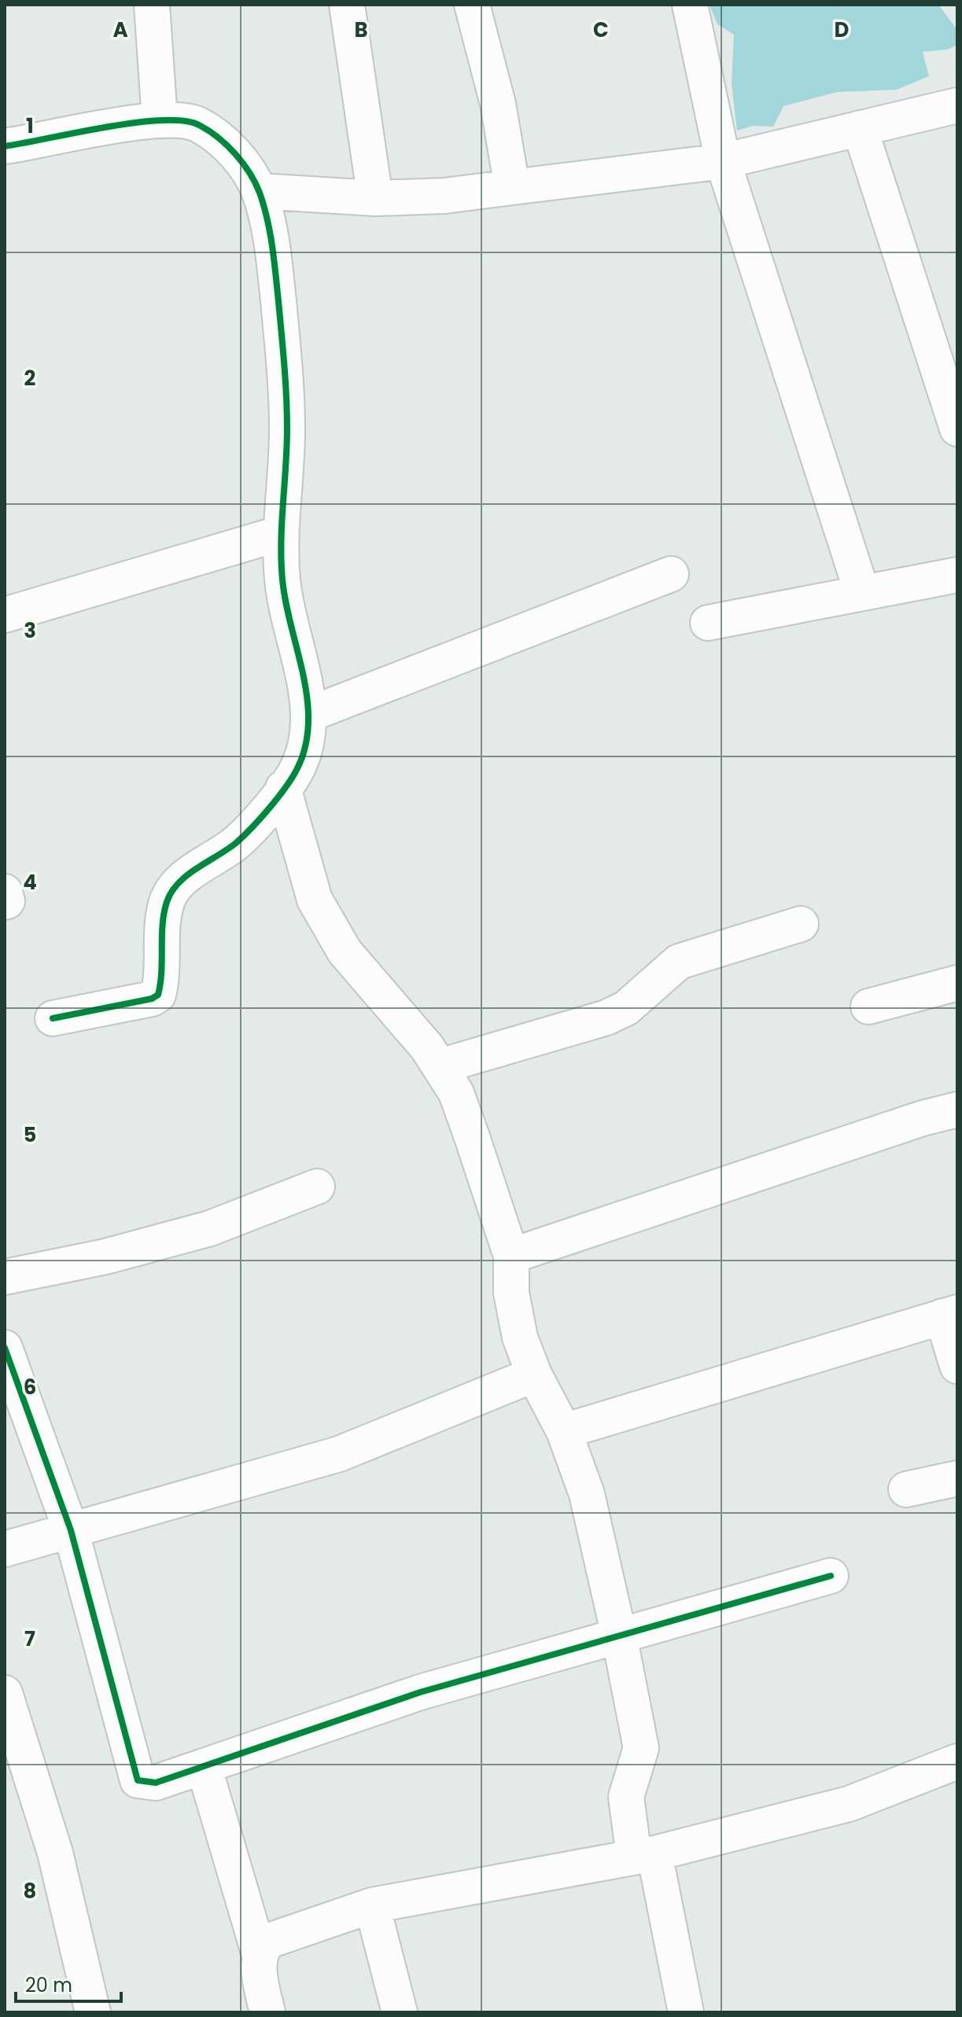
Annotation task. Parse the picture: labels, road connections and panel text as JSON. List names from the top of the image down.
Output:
{
  "scale_bar": "20 m",
  "grid": {
    "columns": [
      "A",
      "B",
      "C",
      "D"
    ],
    "rows": [
      "1",
      "2",
      "3",
      "4",
      "5",
      "6",
      "7",
      "8"
    ]
  }
}
